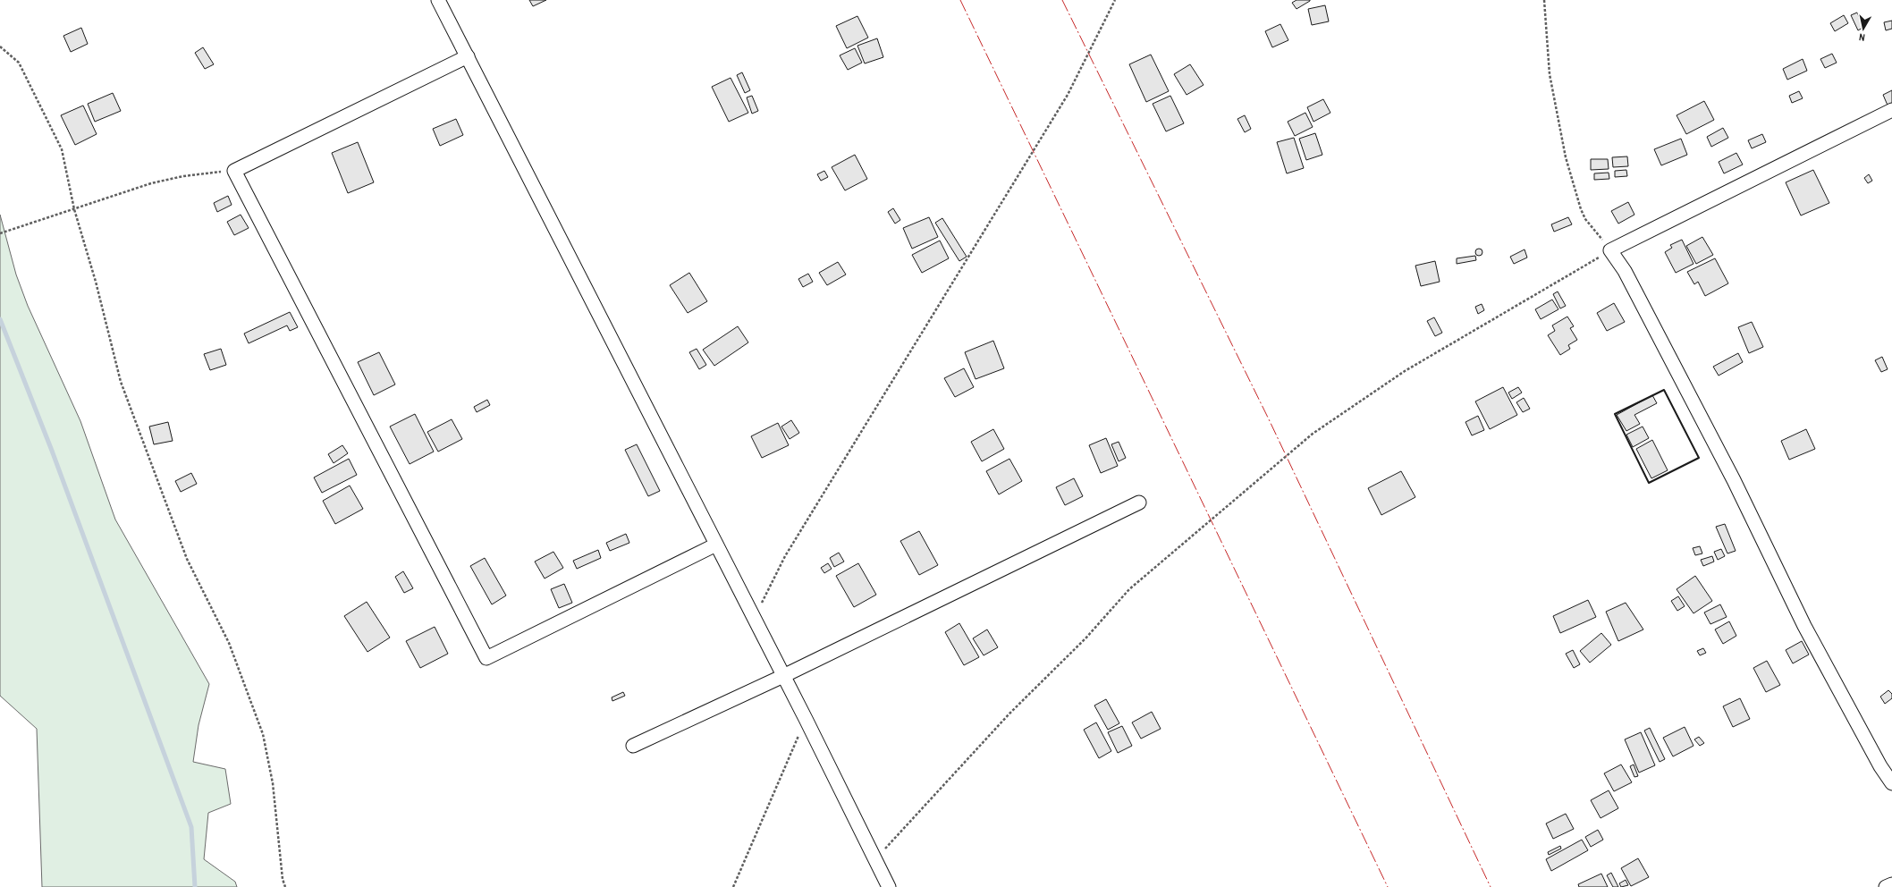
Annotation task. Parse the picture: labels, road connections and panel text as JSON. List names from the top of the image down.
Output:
{
  "north": "bottom"
}
